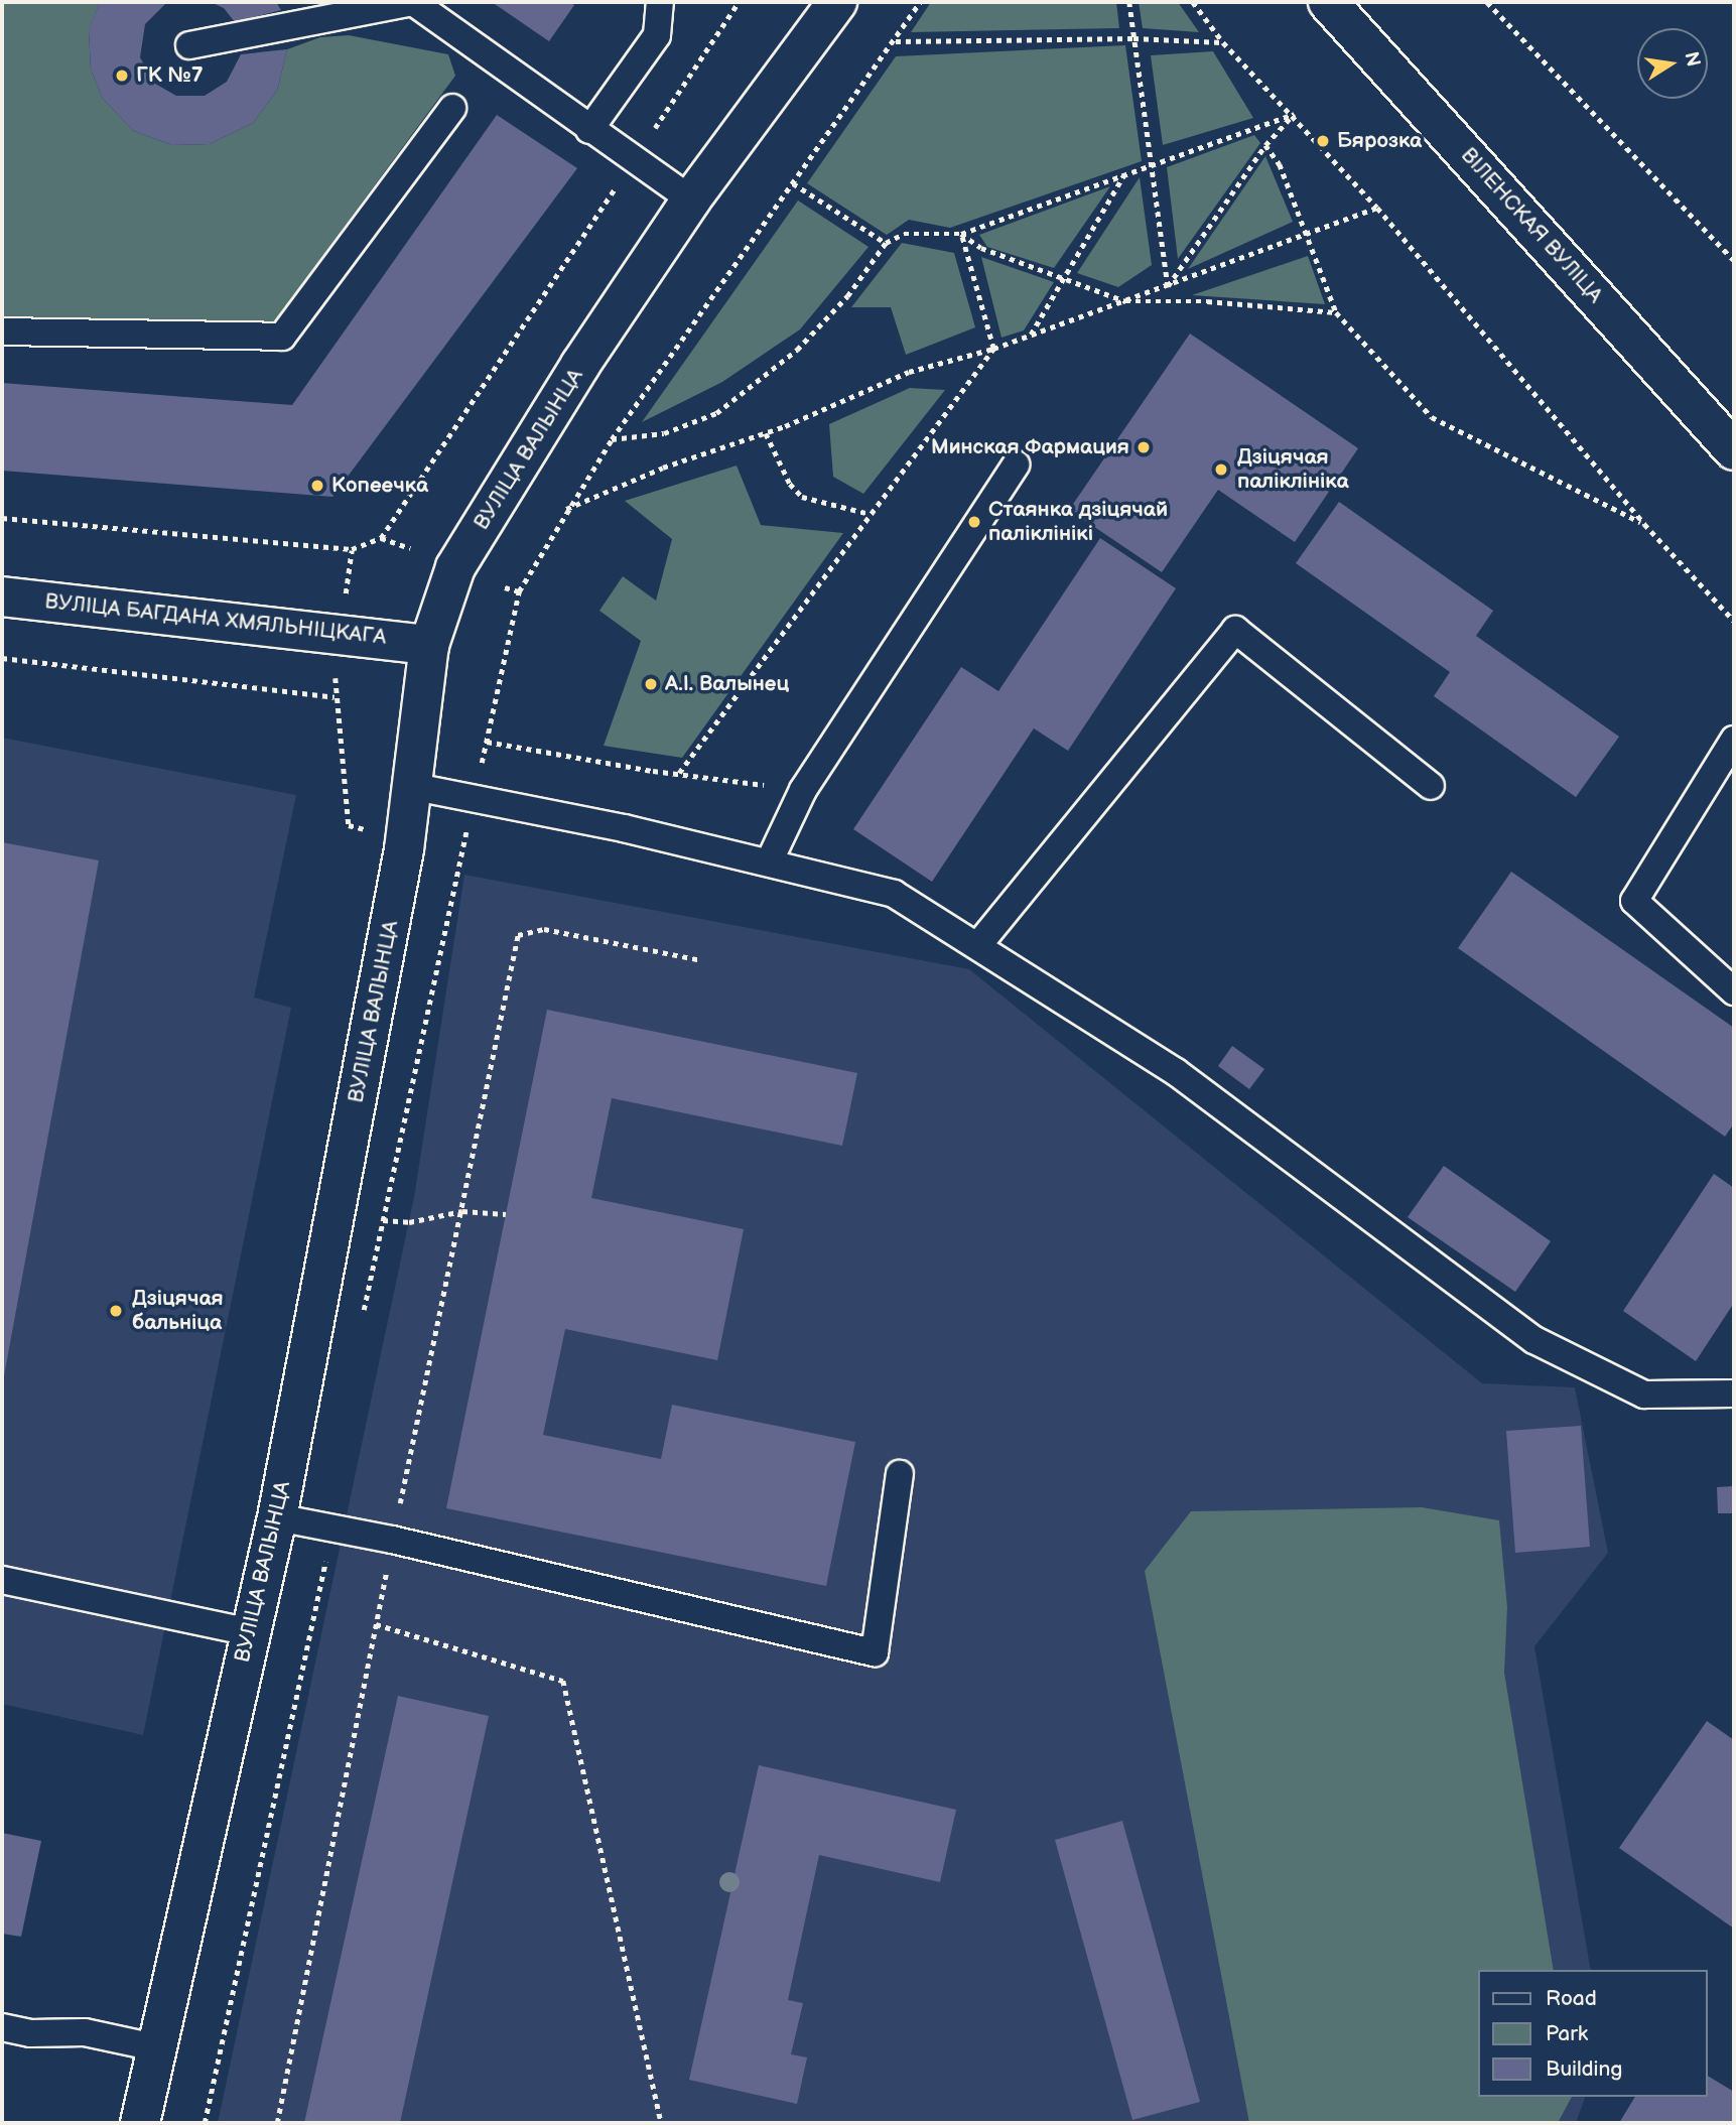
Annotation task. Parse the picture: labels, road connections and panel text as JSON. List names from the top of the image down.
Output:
{
  "streets": {
    "street": ["ВІЛЕНСКАЯ ВУЛІЦА", "ВУЛІЦА ВАЛЫНЦА", "ВУЛІЦА БАГДАНА ХМЯЛЬНІЦКАГА"]
  },
  "crossings": [
    ["ВУЛІЦА ВАЛЫНЦА", "ВУЛІЦА БАГДАНА ХМЯЛЬНІЦКАГА"]
  ],
  "places": [
    "ГК №7",
    "Бярозка",
    "Минская Фармация",
    "Дзіцячая паліклініка",
    "Копеечка",
    "Стаянка дзіцячай паліклінікі",
    "А.І. Валынец",
    "Дзіцячая бальніца"
  ],
  "legend": ["Road", "Park", "Building"],
  "north": "right"
}
